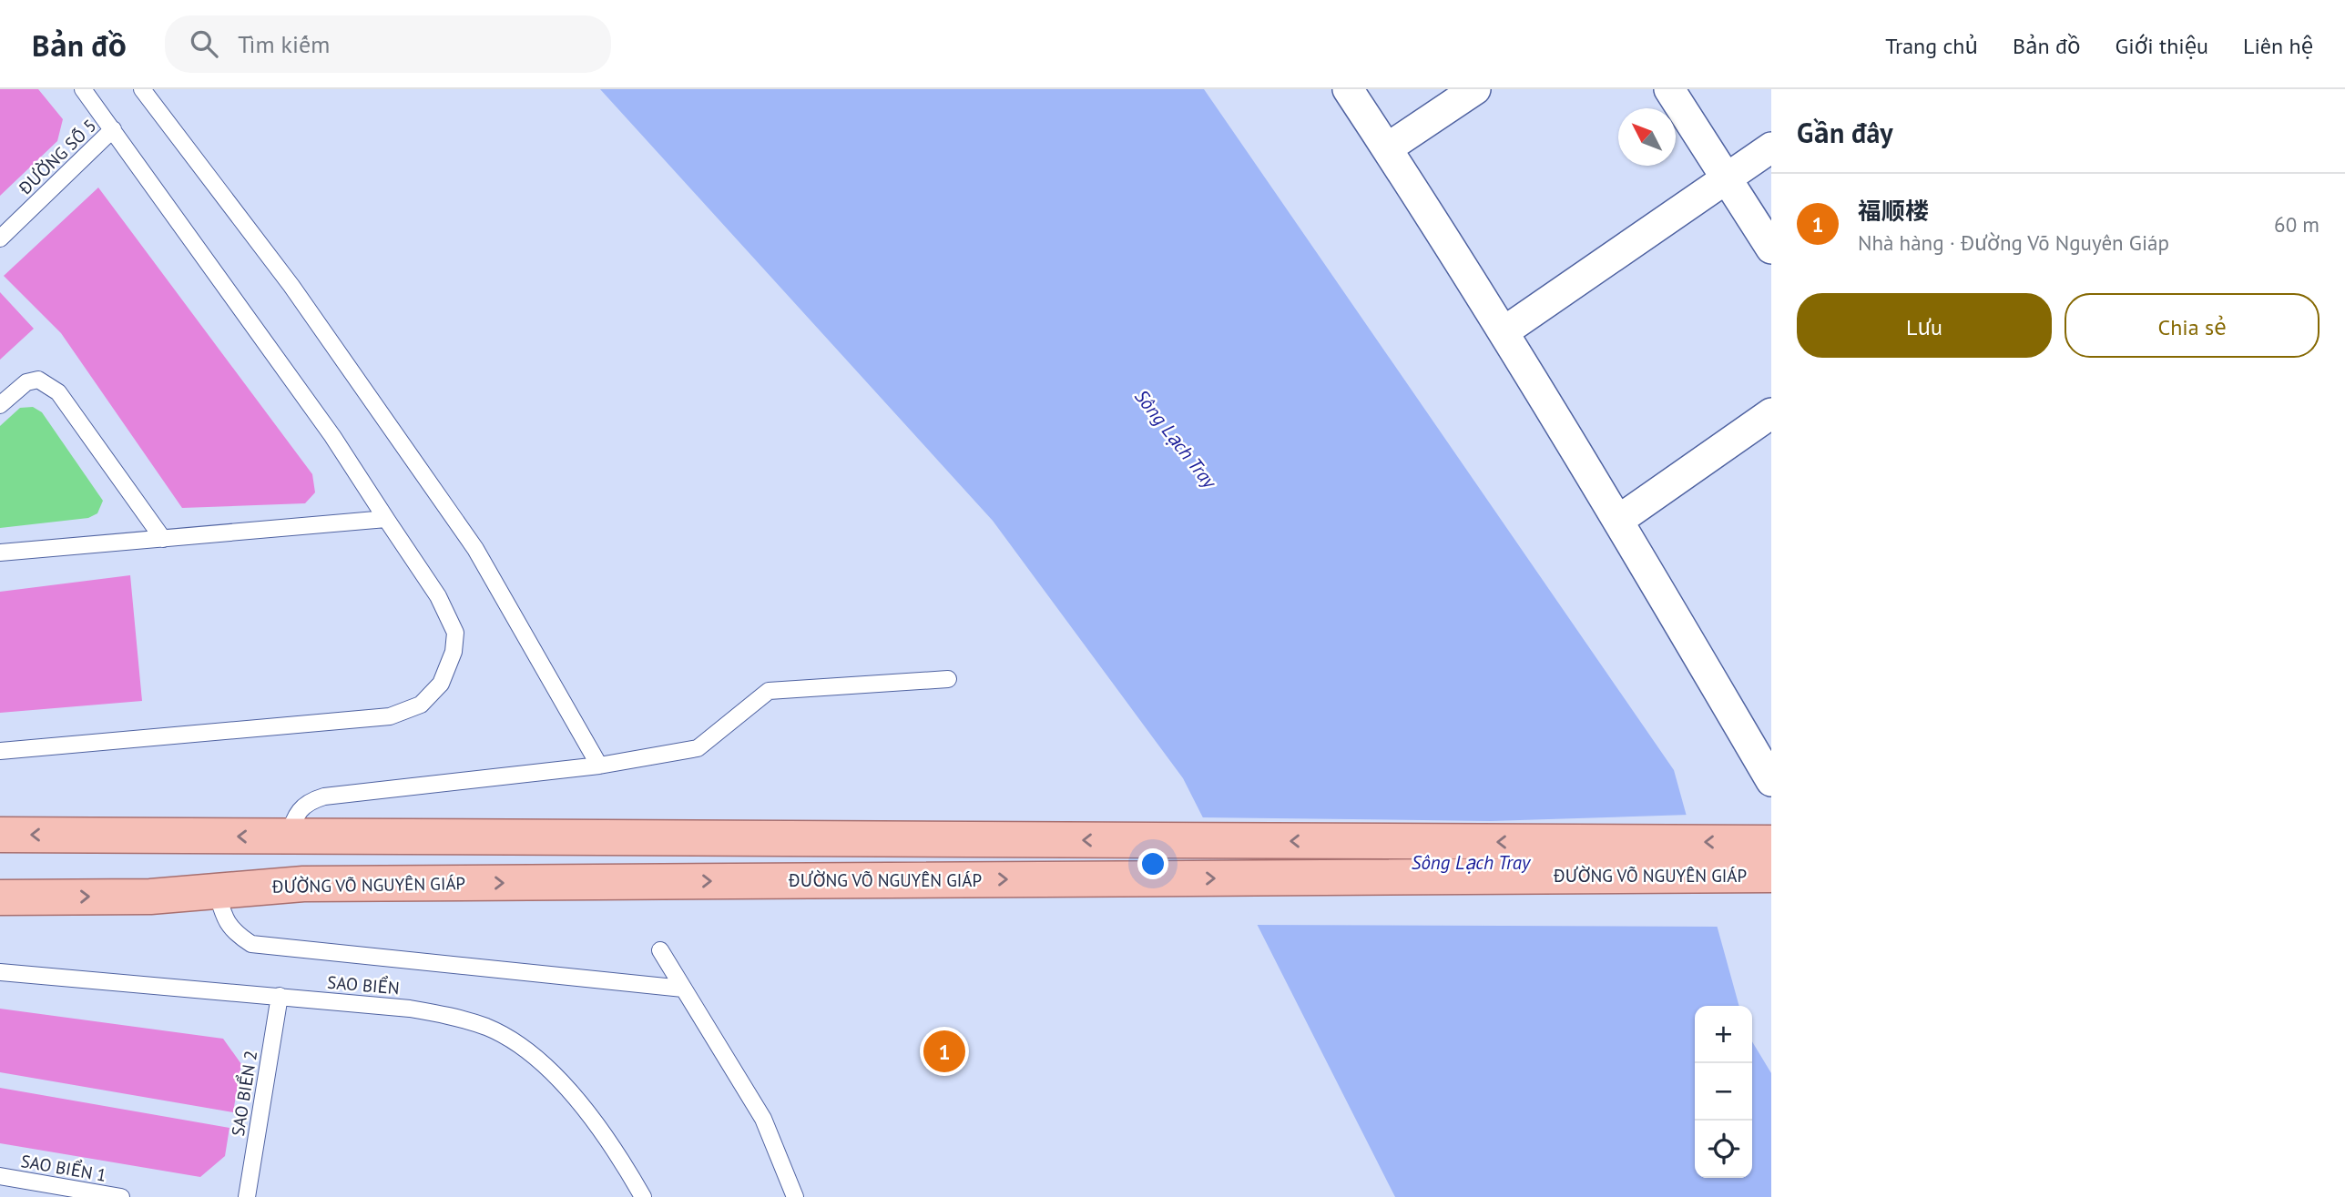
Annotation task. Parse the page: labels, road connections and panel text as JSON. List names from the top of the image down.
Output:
{
  "streets": {
    "main road": ["ĐƯỜNG VÕ NGUYÊN GIÁP"],
    "lane": [
      "ĐƯỜNG SỐ 5",
      "SAO BIỂN",
      "SAO BIỂN 2",
      "SAO BIỂN 1"
    ]
  },
  "crossings": [
    ["SAO BIỂN", "SAO BIỂN 2"]
  ],
  "water": ["Sông Lạch Tray"],
  "north": "top left",
  "page": {
    "header": "Bản đồ",
    "search": "Tìm kiếm",
    "nav": [
      "Trang chủ",
      "Bản đồ",
      "Giới thiệu",
      "Liên hệ"
    ],
    "heading": "Gần đây",
    "list": [
      {
        "mark": "1",
        "name": "福顺楼",
        "note": "Nhà hàng · Đường Võ Nguyên Giáp",
        "value": "60 m"
      }
    ],
    "buttons": ["Lưu", "Chia sẻ"],
    "map_buttons": ["+", "−"],
    "pins": "1"
  }
}
